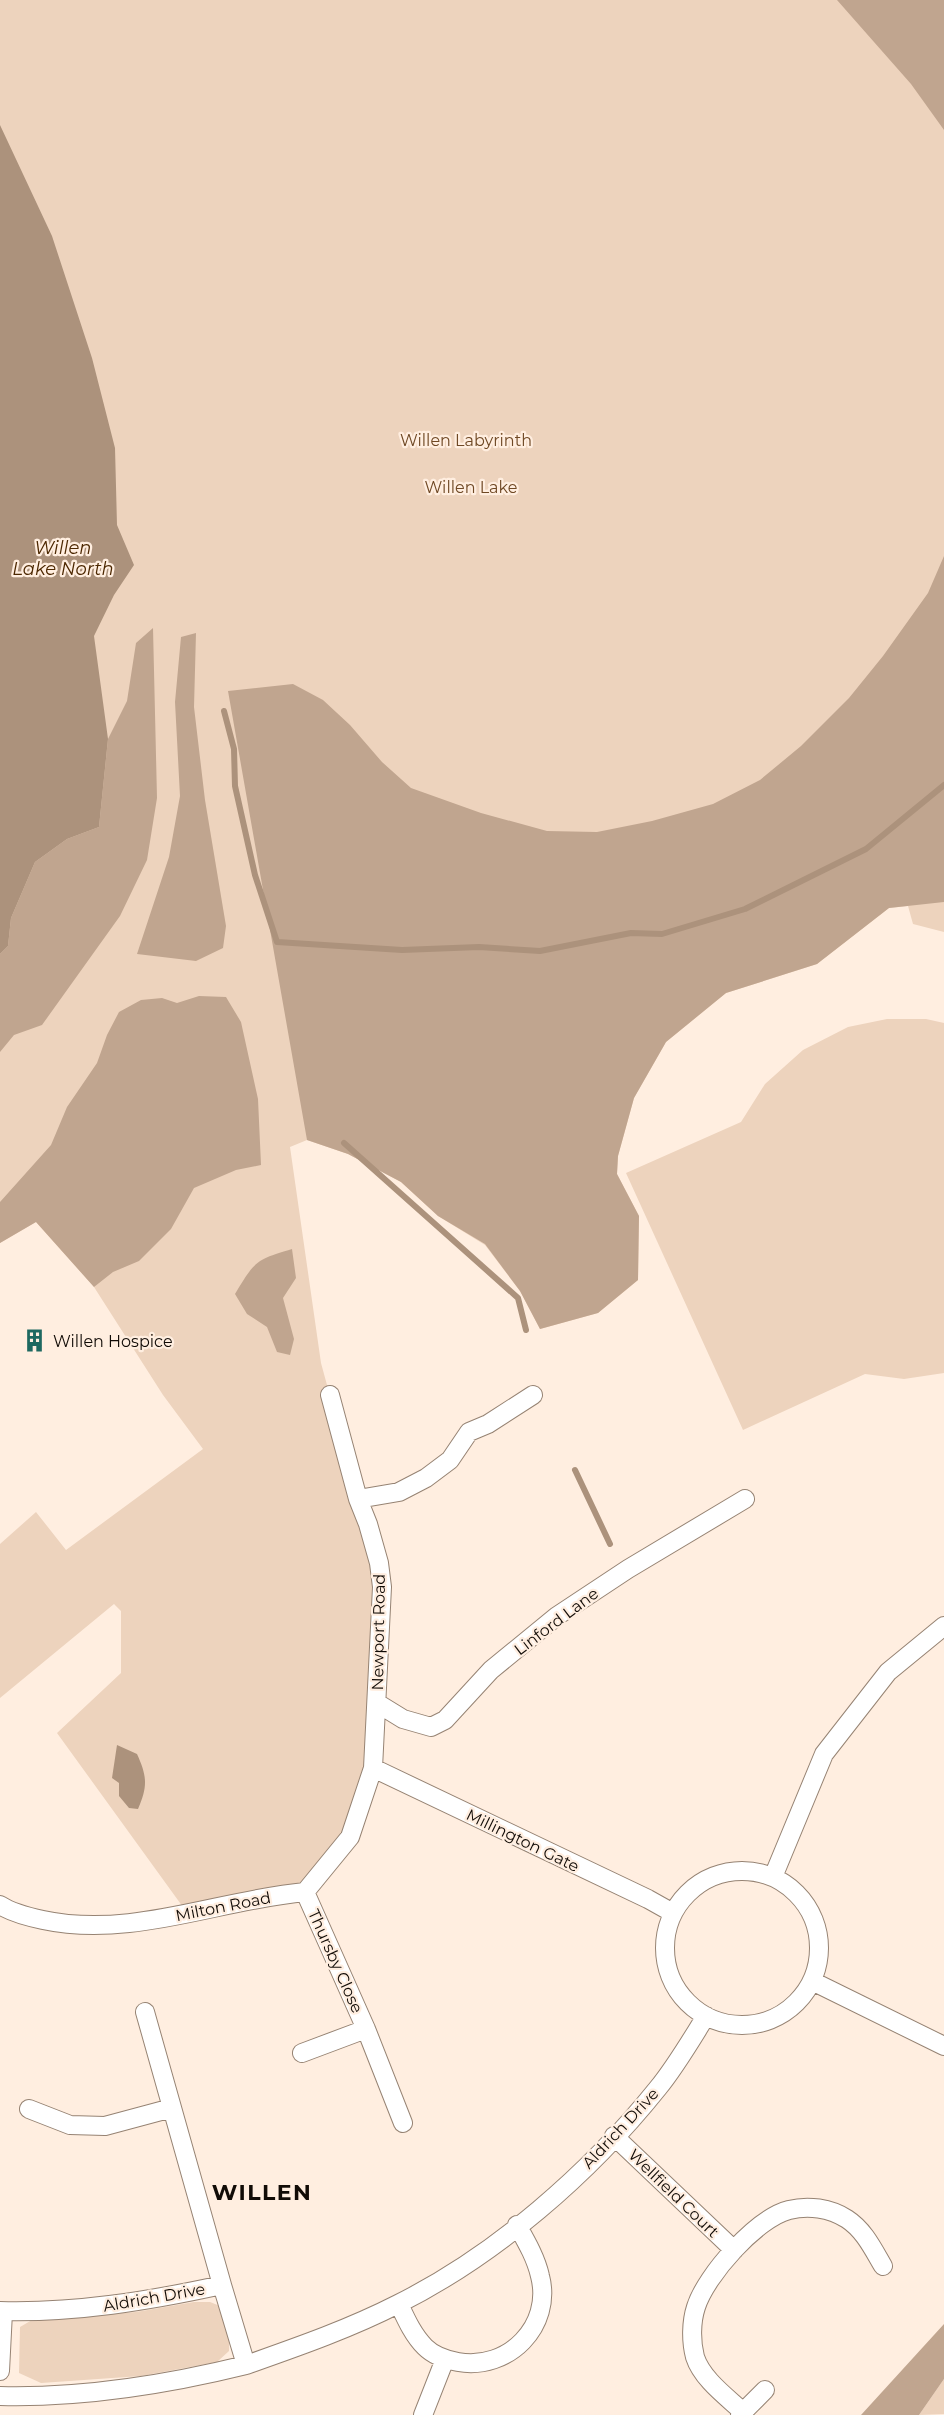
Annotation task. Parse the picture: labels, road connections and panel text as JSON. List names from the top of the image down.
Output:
{
  "streets": {
    "street": [
      "Linford Lane",
      "Newport Road",
      "Millington Gate",
      "Milton Road",
      "Thursby Close",
      "Aldrich Drive",
      "Wellfield Court"
    ]
  },
  "crossings": [
    ["Linford Lane", "Newport Road"],
    ["Newport Road", "Millington Gate"],
    ["Millington Gate", "Aldrich Drive"],
    ["Milton Road", "Thursby Close"],
    ["Aldrich Drive", "Wellfield Court"]
  ],
  "districts": ["WILLEN"],
  "water": ["Willen Lake North"],
  "parks": ["Willen Labyrinth", "Willen Lake"],
  "places": {
    "building": ["Willen Hospice"]
  }
}
